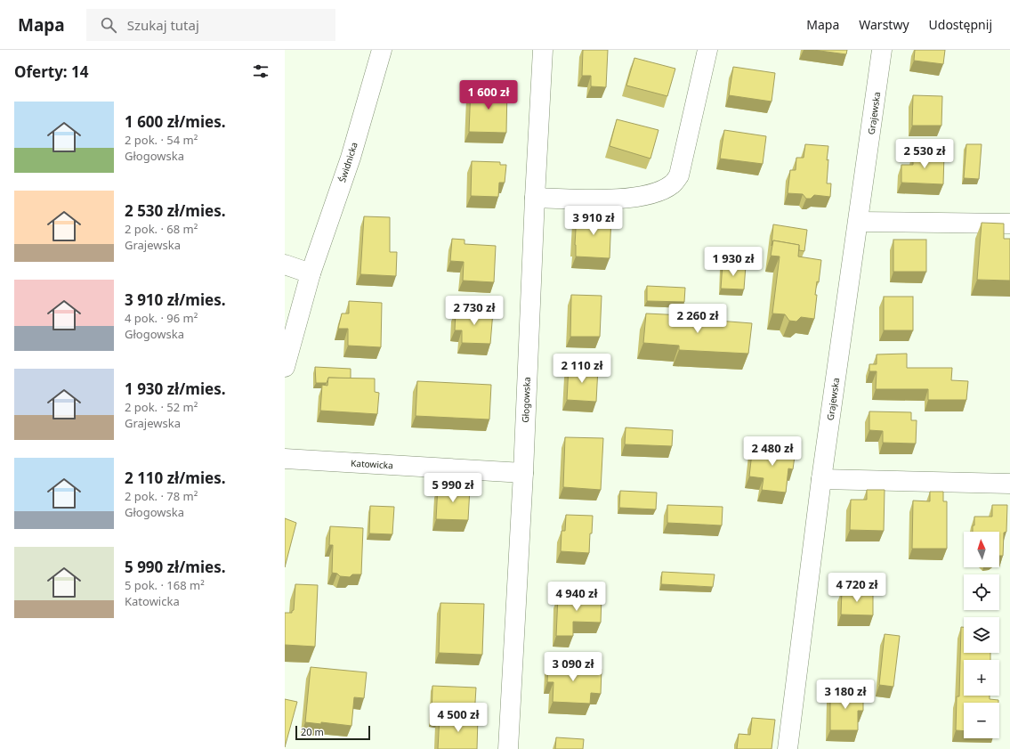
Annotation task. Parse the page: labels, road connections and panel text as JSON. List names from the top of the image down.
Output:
{
  "streets": {
    "street": [
      "Grajewska",
      "Świdnicka",
      "Głogowska",
      "Katowicka"
    ]
  },
  "crossings": [
    ["Głogowska", "Katowicka"]
  ],
  "scale_bar": "20 m",
  "north": "top",
  "page": {
    "header": "Mapa",
    "search": "Szukaj tutaj",
    "nav": ["Mapa", "Warstwy", "Udostępnij"],
    "heading": "Oferty: 14",
    "price": [
      "1 600 zł",
      "2 530 zł",
      "3 910 zł",
      "1 930 zł",
      "2 730 zł",
      "2 260 zł",
      "2 110 zł",
      "2 480 zł",
      "5 990 zł",
      "4 720 zł",
      "4 940 zł",
      "3 090 zł",
      "3 180 zł",
      "4 500 zł"
    ],
    "list": [
      {
        "name": "1 600 zł/mies.",
        "note": "2 pok. · 54 m² · Głogowska"
      },
      {
        "name": "2 530 zł/mies.",
        "note": "2 pok. · 68 m² · Grajewska"
      },
      {
        "name": "3 910 zł/mies.",
        "note": "4 pok. · 96 m² · Głogowska"
      },
      {
        "name": "1 930 zł/mies.",
        "note": "2 pok. · 52 m² · Grajewska"
      },
      {
        "name": "2 110 zł/mies.",
        "note": "2 pok. · 78 m² · Głogowska"
      },
      {
        "name": "5 990 zł/mies.",
        "note": "5 pok. · 168 m² · Katowicka"
      }
    ],
    "map_buttons": ["+", "−"],
    "scale": "20 m"
  }
}
